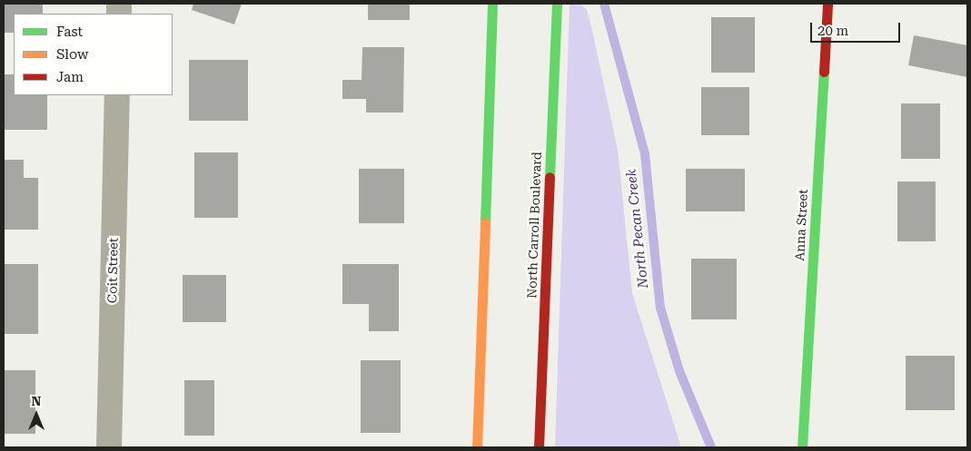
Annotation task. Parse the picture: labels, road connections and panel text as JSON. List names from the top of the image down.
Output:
{
  "streets": {
    "main road": ["North Carroll Boulevard", "Anna Street"],
    "street": ["Coit Street"]
  },
  "water": ["North Pecan Creek"],
  "legend": ["Fast", "Slow", "Jam"],
  "scale_bar": "20 m",
  "north": "top"
}
